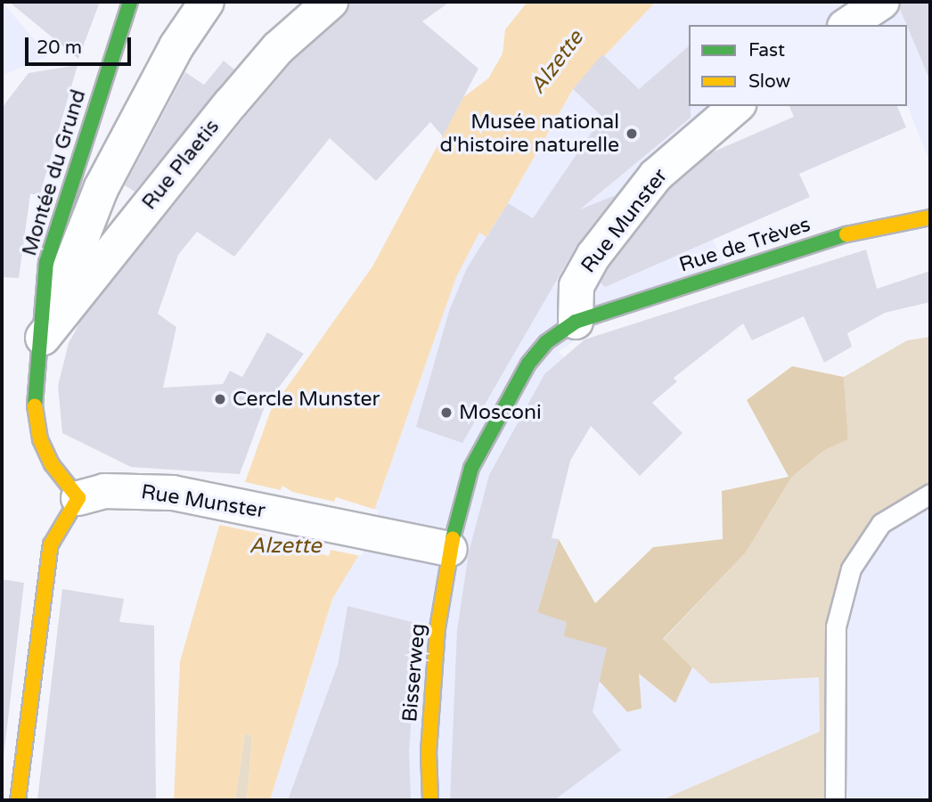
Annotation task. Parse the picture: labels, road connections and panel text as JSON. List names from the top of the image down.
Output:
{
  "streets": {
    "street": [
      "Rue Plaetis",
      "Montée du Grund",
      "Rue Munster",
      "Rue de Trèves",
      "Bisserweg"
    ]
  },
  "crossings": [
    ["Rue Plaetis", "Montée du Grund"],
    ["Montée du Grund", "Rue Munster"],
    ["Rue Munster", "Rue de Trèves"],
    ["Rue Munster", "Bisserweg"]
  ],
  "water": ["Alzette"],
  "places": ["Musée national d'histoire naturelle", "Cercle Munster", "Mosconi"],
  "legend": ["Fast", "Slow"],
  "scale_bar": "20 m"
}
